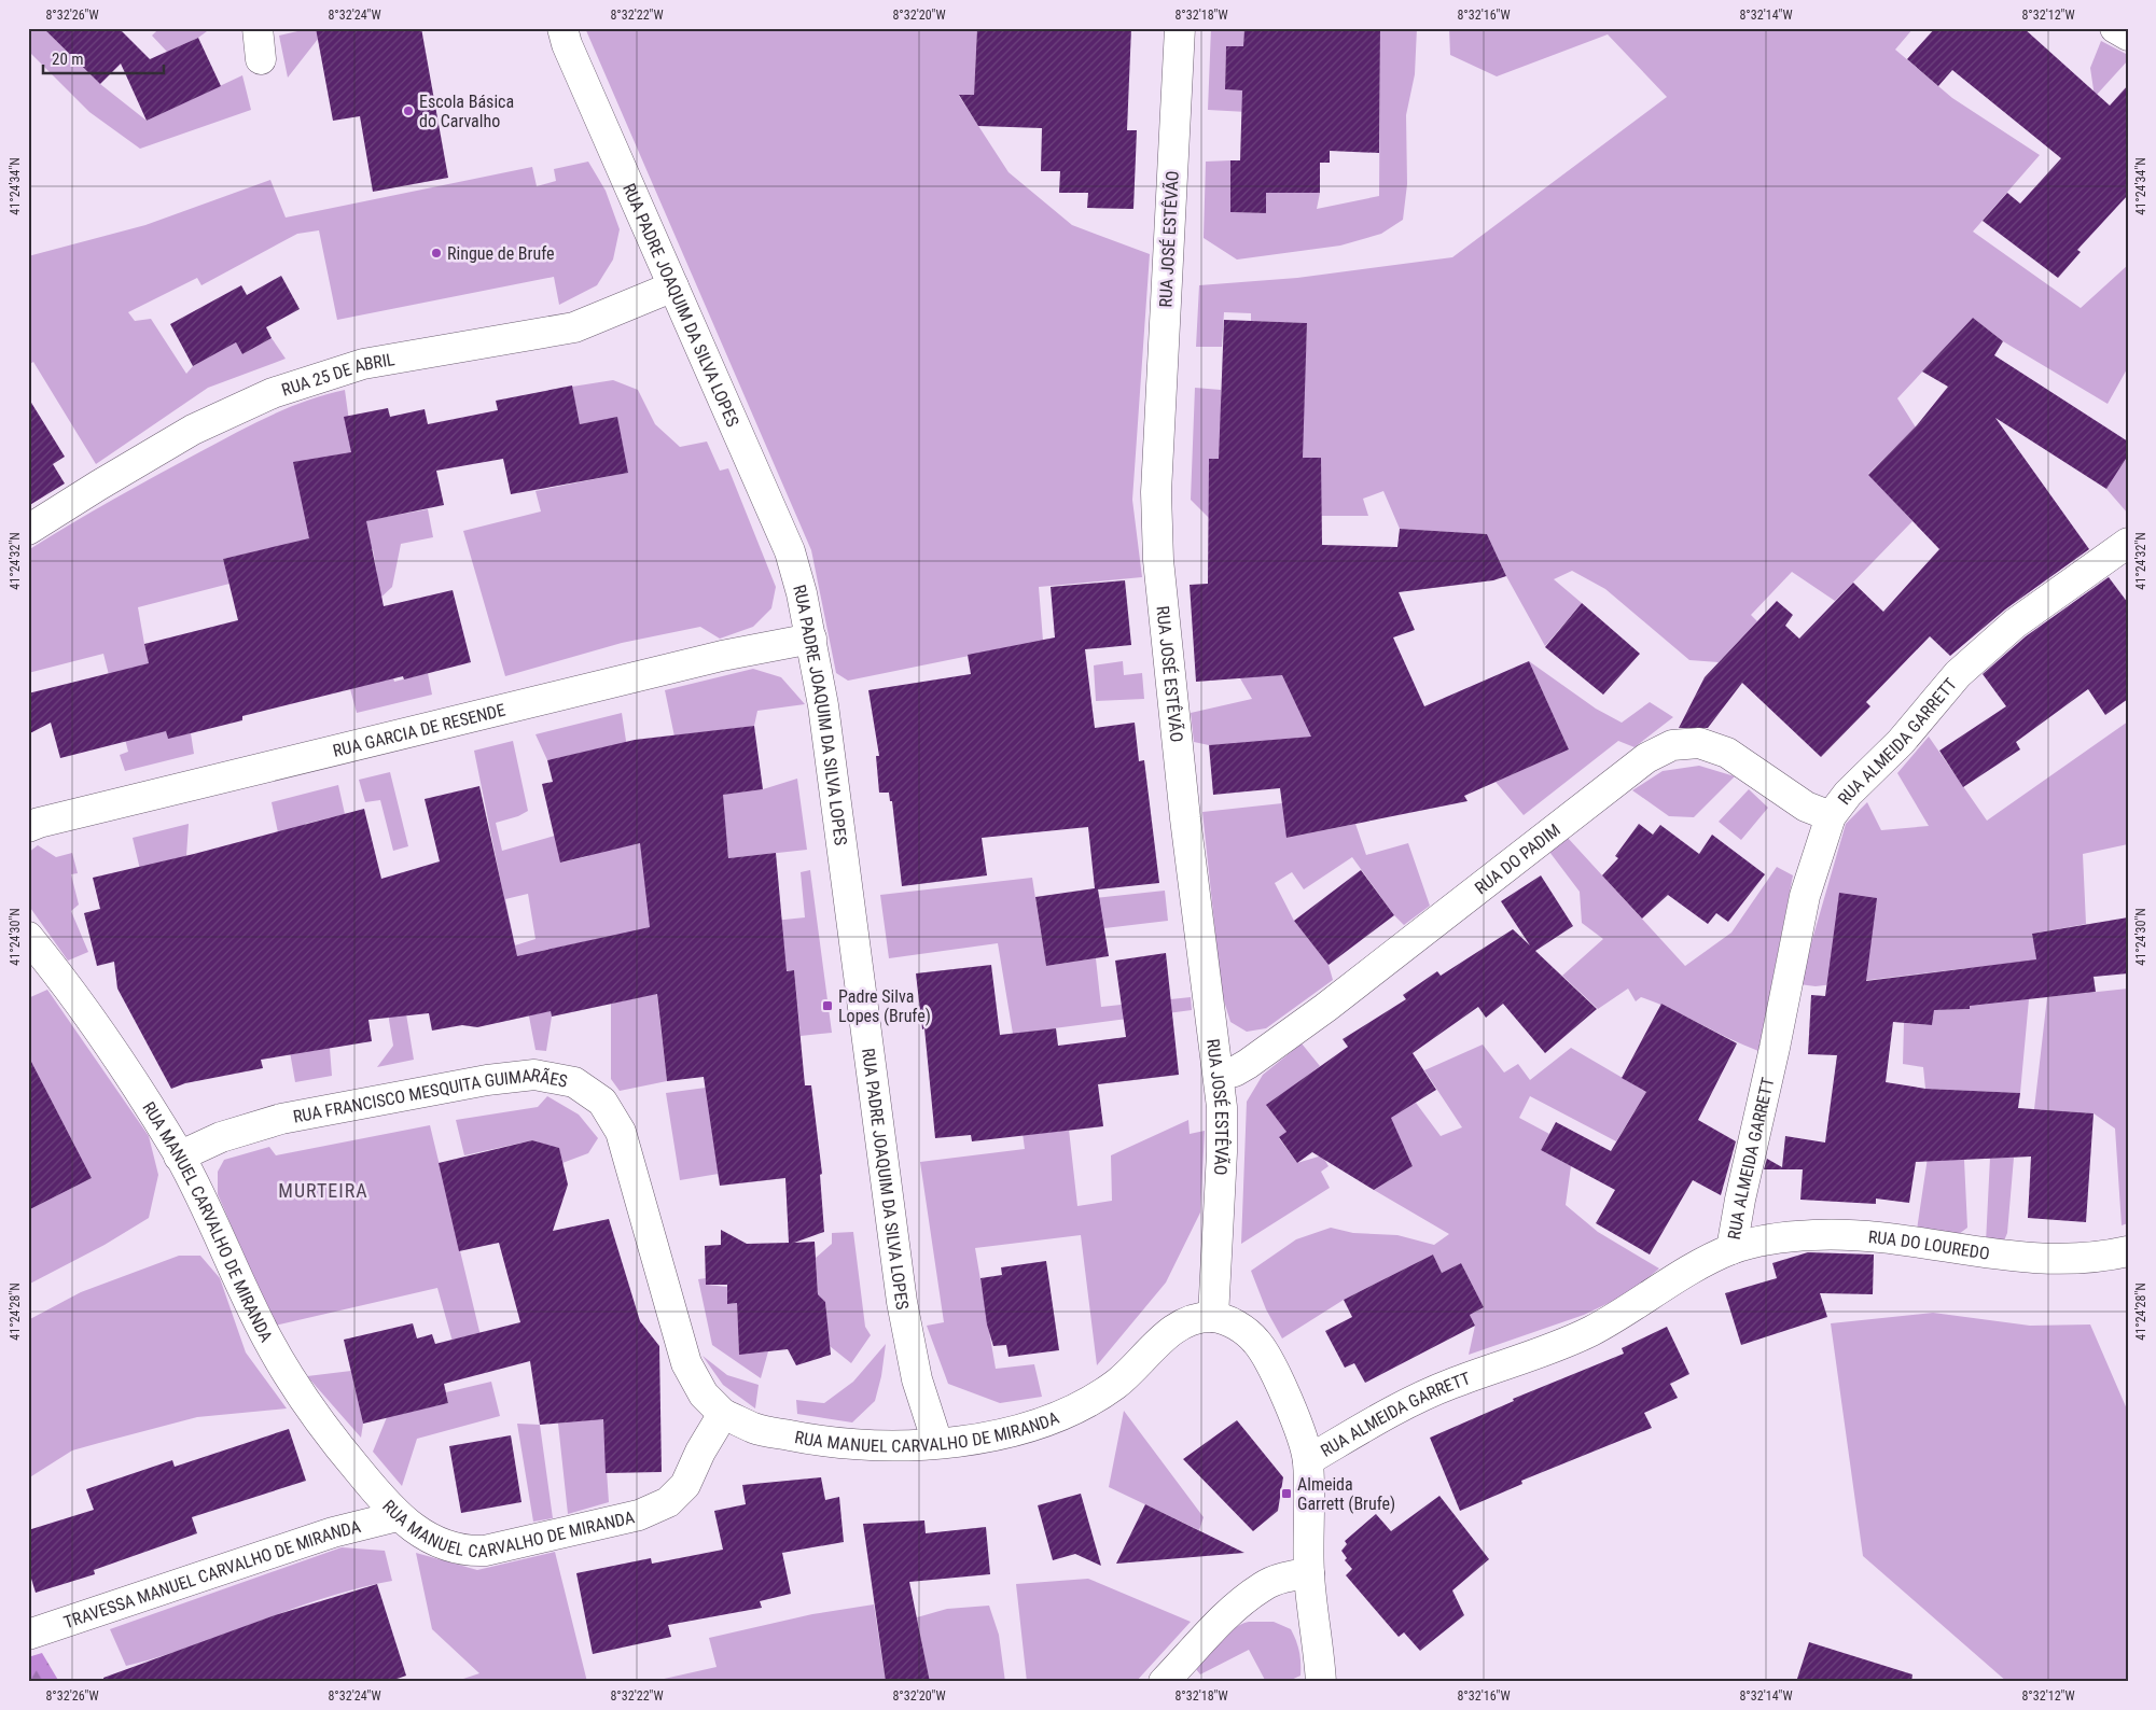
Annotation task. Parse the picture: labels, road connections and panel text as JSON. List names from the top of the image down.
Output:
{
  "streets": {
    "street": [
      "RUA JOSÉ ESTÊVÃO",
      "RUA PADRE JOAQUIM DA SILVA LOPES",
      "RUA 25 DE ABRIL",
      "RUA GARCIA DE RESENDE",
      "RUA ALMEIDA GARRETT",
      "RUA DO PADIM",
      "RUA FRANCISCO MESQUITA GUIMARÃES",
      "RUA MANUEL CARVALHO DE MIRANDA",
      "RUA DO LOUREDO",
      "TRAVESSA MANUEL CARVALHO DE MIRANDA"
    ]
  },
  "crossings": [
    ["RUA JOSÉ ESTÊVÃO", "RUA DO PADIM"],
    ["RUA JOSÉ ESTÊVÃO", "RUA MANUEL CARVALHO DE MIRANDA"],
    ["RUA PADRE JOAQUIM DA SILVA LOPES", "RUA 25 DE ABRIL"],
    ["RUA PADRE JOAQUIM DA SILVA LOPES", "RUA GARCIA DE RESENDE"],
    ["RUA PADRE JOAQUIM DA SILVA LOPES", "RUA MANUEL CARVALHO DE MIRANDA"],
    ["RUA ALMEIDA GARRETT", "RUA DO PADIM"],
    ["RUA ALMEIDA GARRETT", "RUA DO LOUREDO"],
    ["RUA FRANCISCO MESQUITA GUIMARÃES", "RUA MANUEL CARVALHO DE MIRANDA"],
    ["RUA MANUEL CARVALHO DE MIRANDA", "TRAVESSA MANUEL CARVALHO DE MIRANDA"]
  ],
  "districts": ["MURTEIRA"],
  "places": {
    "other": ["Escola Básica do Carvalho", "Ringue de Brufe"],
    "transit": ["Padre Silva Lopes (Brufe)", "Almeida Garrett (Brufe)"]
  },
  "scale_bar": "20 m",
  "coordinates": [
    "8°32'26\"W",
    "8°32'24\"W",
    "8°32'22\"W",
    "8°32'20\"W",
    "8°32'18\"W",
    "8°32'16\"W",
    "8°32'14\"W",
    "8°32'12\"W",
    "41°24'34\"N",
    "41°24'32\"N",
    "41°24'30\"N",
    "41°24'28\"N"
  ]
}
